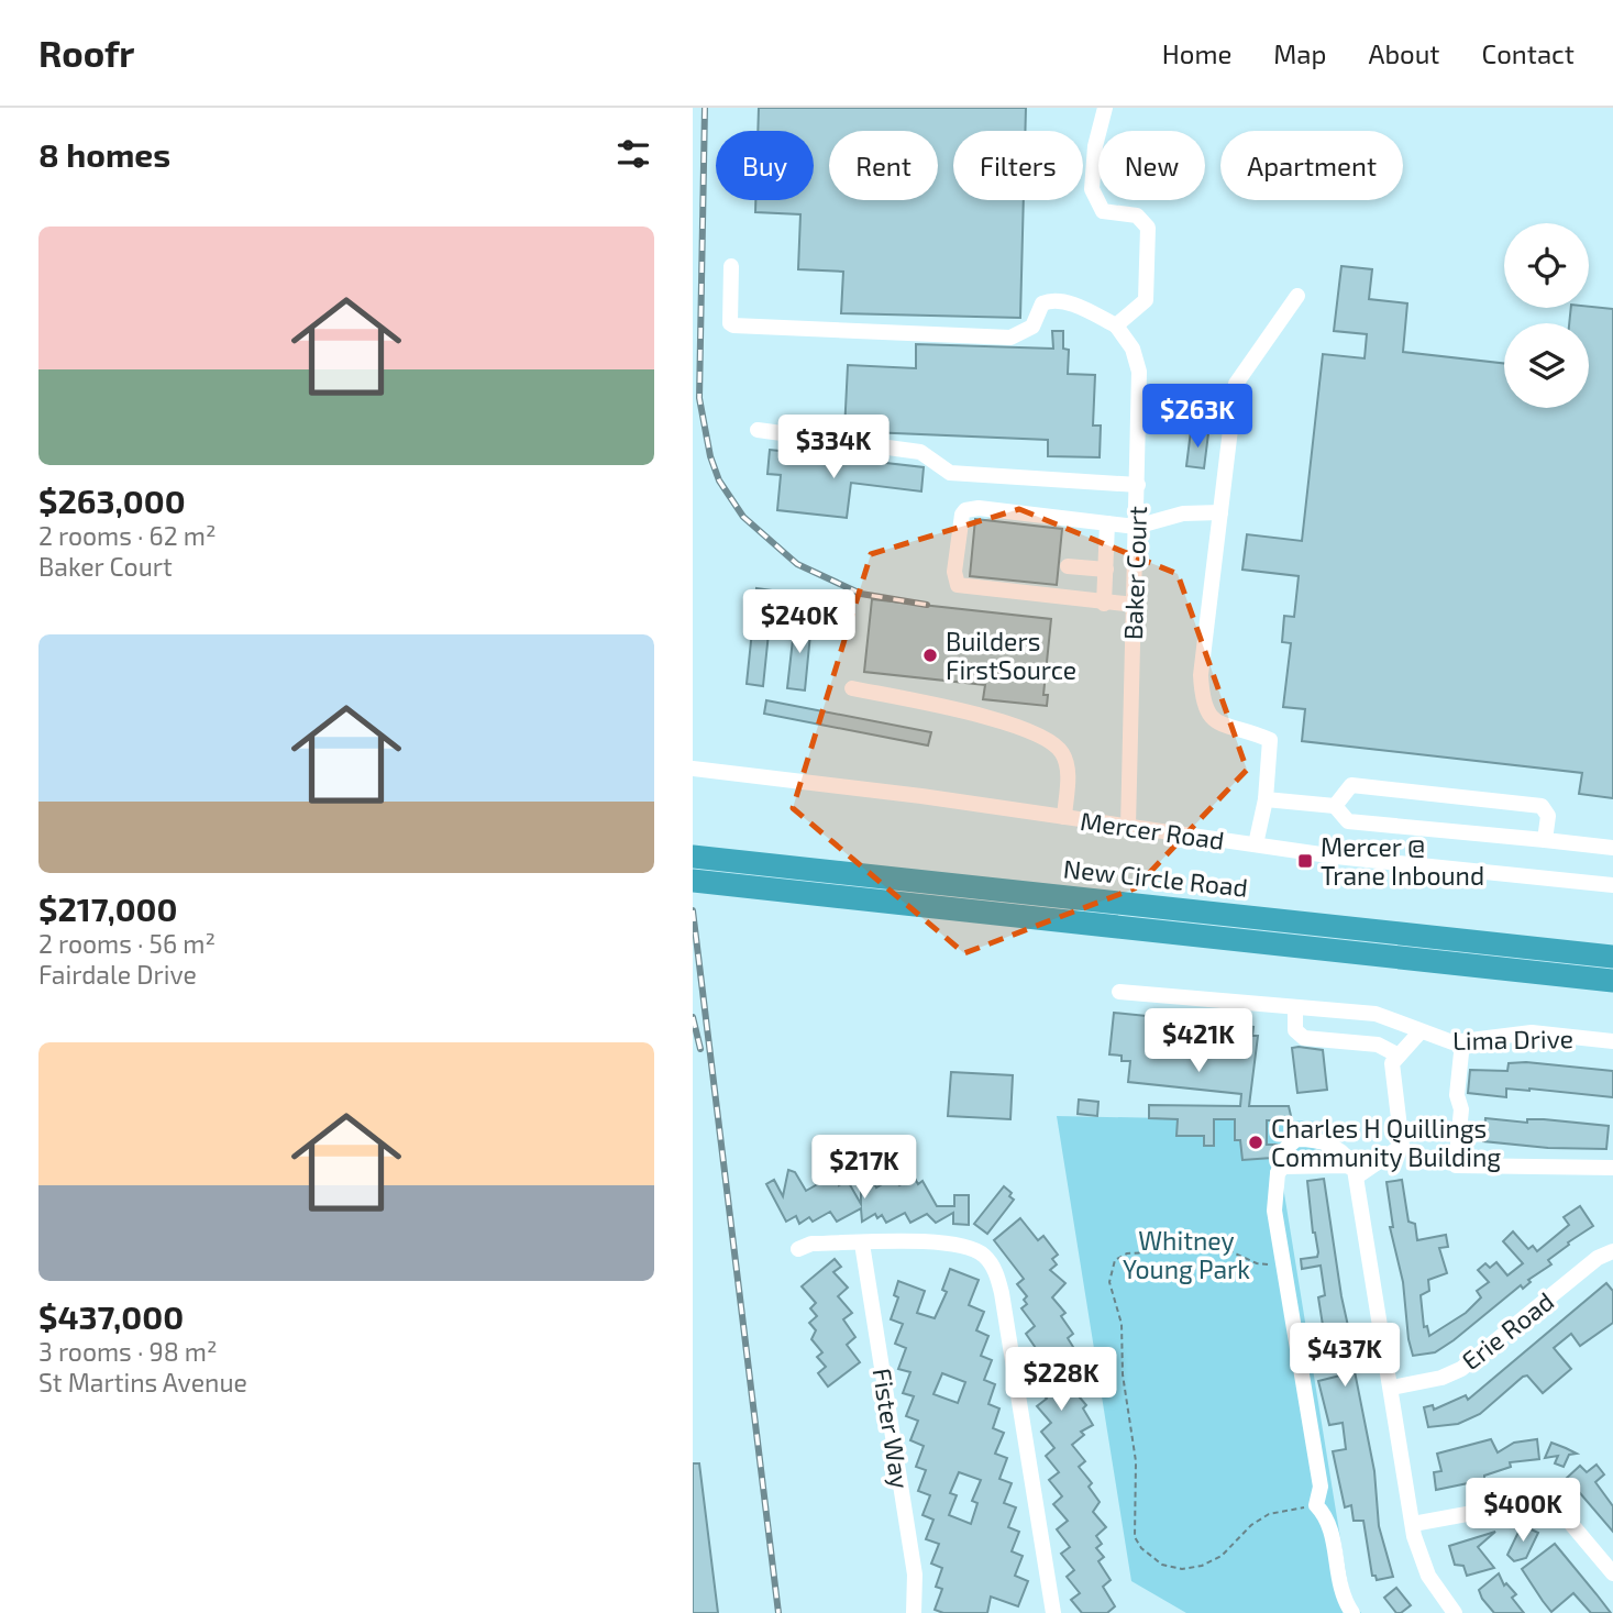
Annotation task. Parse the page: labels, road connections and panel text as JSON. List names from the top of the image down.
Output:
{
  "streets": {
    "highway": ["New Circle Road"],
    "street": [
      "Baker Court",
      "Mercer Road",
      "Lima Drive",
      "Erie Road",
      "Fister Way"
    ]
  },
  "crossings": [
    ["Baker Court", "Mercer Road"]
  ],
  "parks": ["Whitney Young Park"],
  "places": {
    "other": ["Builders FirstSource", "Charles H Quillings Community Building"],
    "transit": ["Mercer @ Trane Inbound"]
  },
  "page": {
    "header": "Roofr",
    "nav": [
      "Home",
      "Map",
      "About",
      "Contact"
    ],
    "heading": "8 homes",
    "chip": [
      "Buy",
      "Rent",
      "Filters",
      "New",
      "Apartment"
    ],
    "list": [
      {
        "name": "$263,000",
        "note": "2 rooms · 62 m² · Baker Court"
      },
      {
        "name": "$217,000",
        "note": "2 rooms · 56 m² · Fairdale Drive"
      },
      {
        "name": "$437,000",
        "note": "3 rooms · 98 m² · St Martins Avenue"
      }
    ],
    "price": [
      "$263K",
      "$334K",
      "$240K",
      "$421K",
      "$217K",
      "$437K",
      "$228K",
      "$400K"
    ]
  }
}
